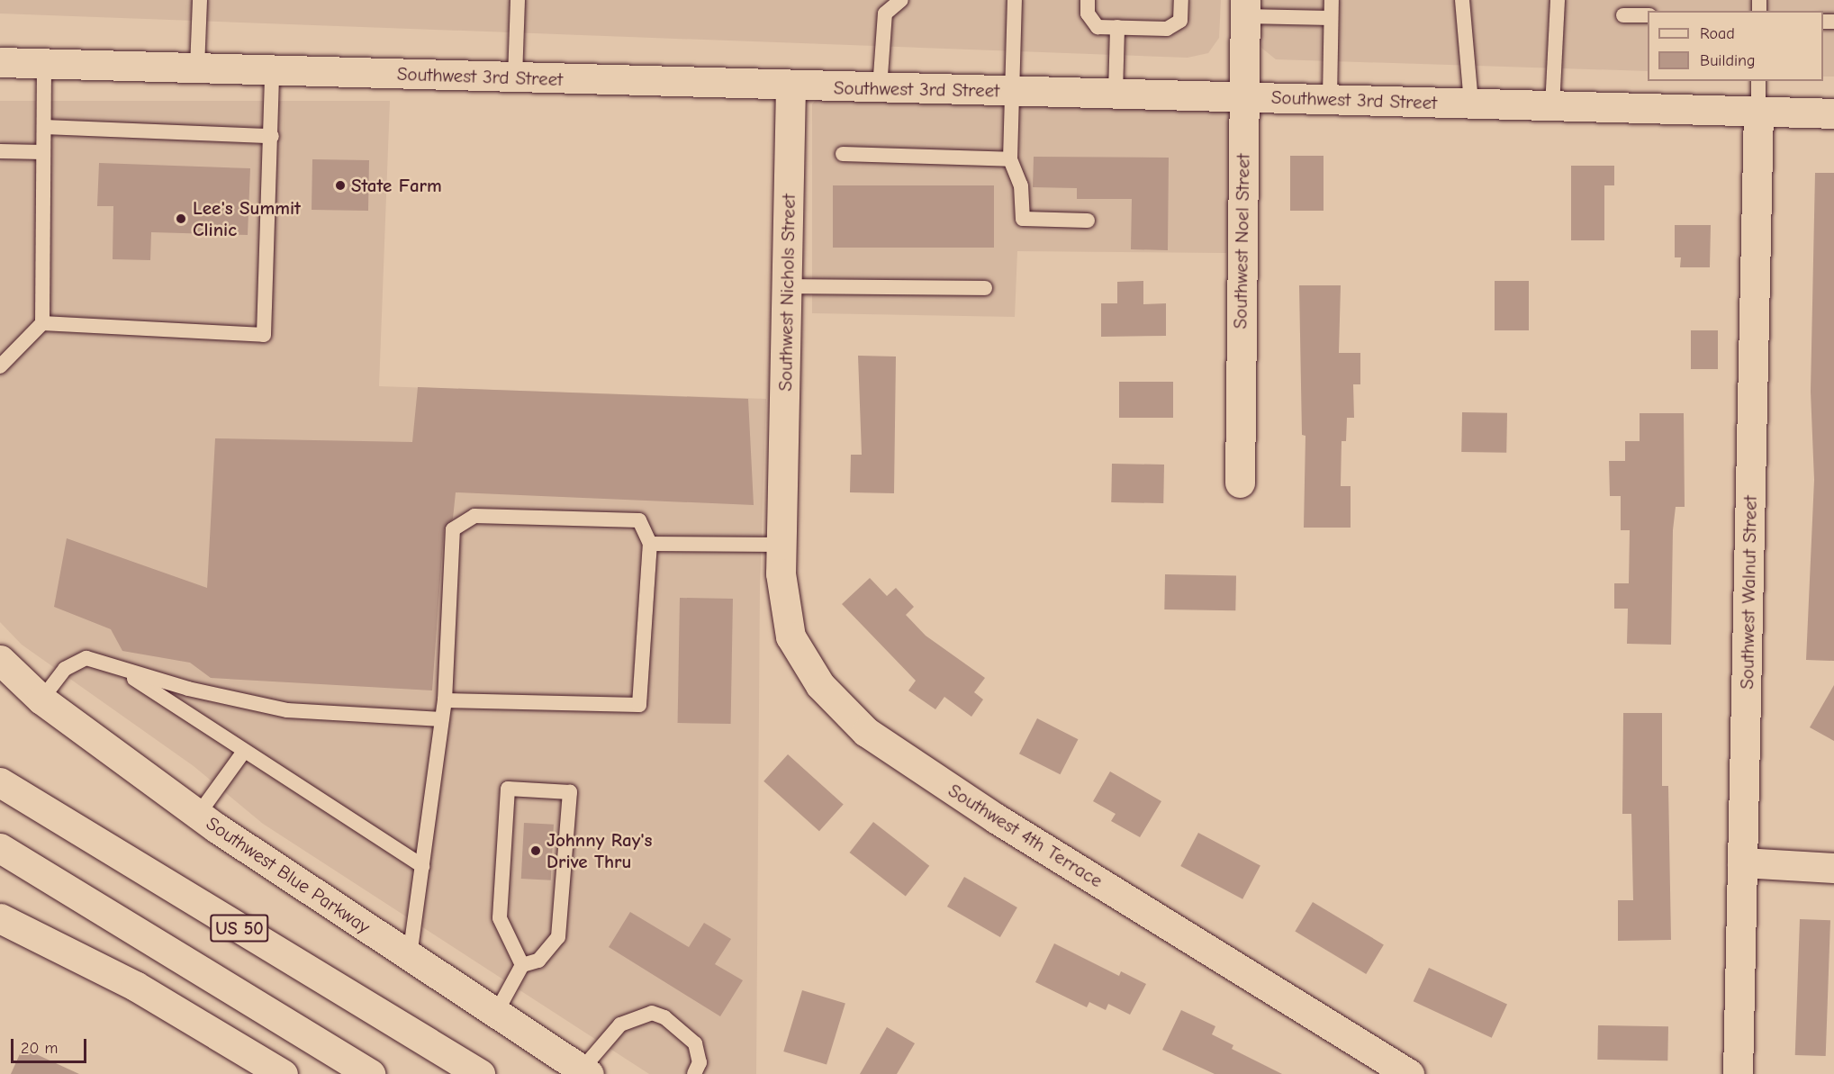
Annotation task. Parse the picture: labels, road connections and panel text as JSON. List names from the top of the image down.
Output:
{
  "streets": {
    "main road": [
      "Southwest 3rd Street",
      "Southwest Noel Street",
      "Southwest Nichols Street",
      "Southwest Walnut Street",
      "Southwest 4th Terrace",
      "Southwest Blue Parkway",
      "US 50"
    ]
  },
  "crossings": [
    ["Southwest 3rd Street", "Southwest Noel Street"],
    ["Southwest 3rd Street", "Southwest Nichols Street"],
    ["Southwest 3rd Street", "Southwest Walnut Street"],
    ["Southwest Nichols Street", "Southwest 4th Terrace"]
  ],
  "places": ["State Farm", "Lee's Summit Clinic", "Johnny Ray's Drive Thru"],
  "legend": ["Road", "Building"],
  "scale_bar": "20 m"
}
